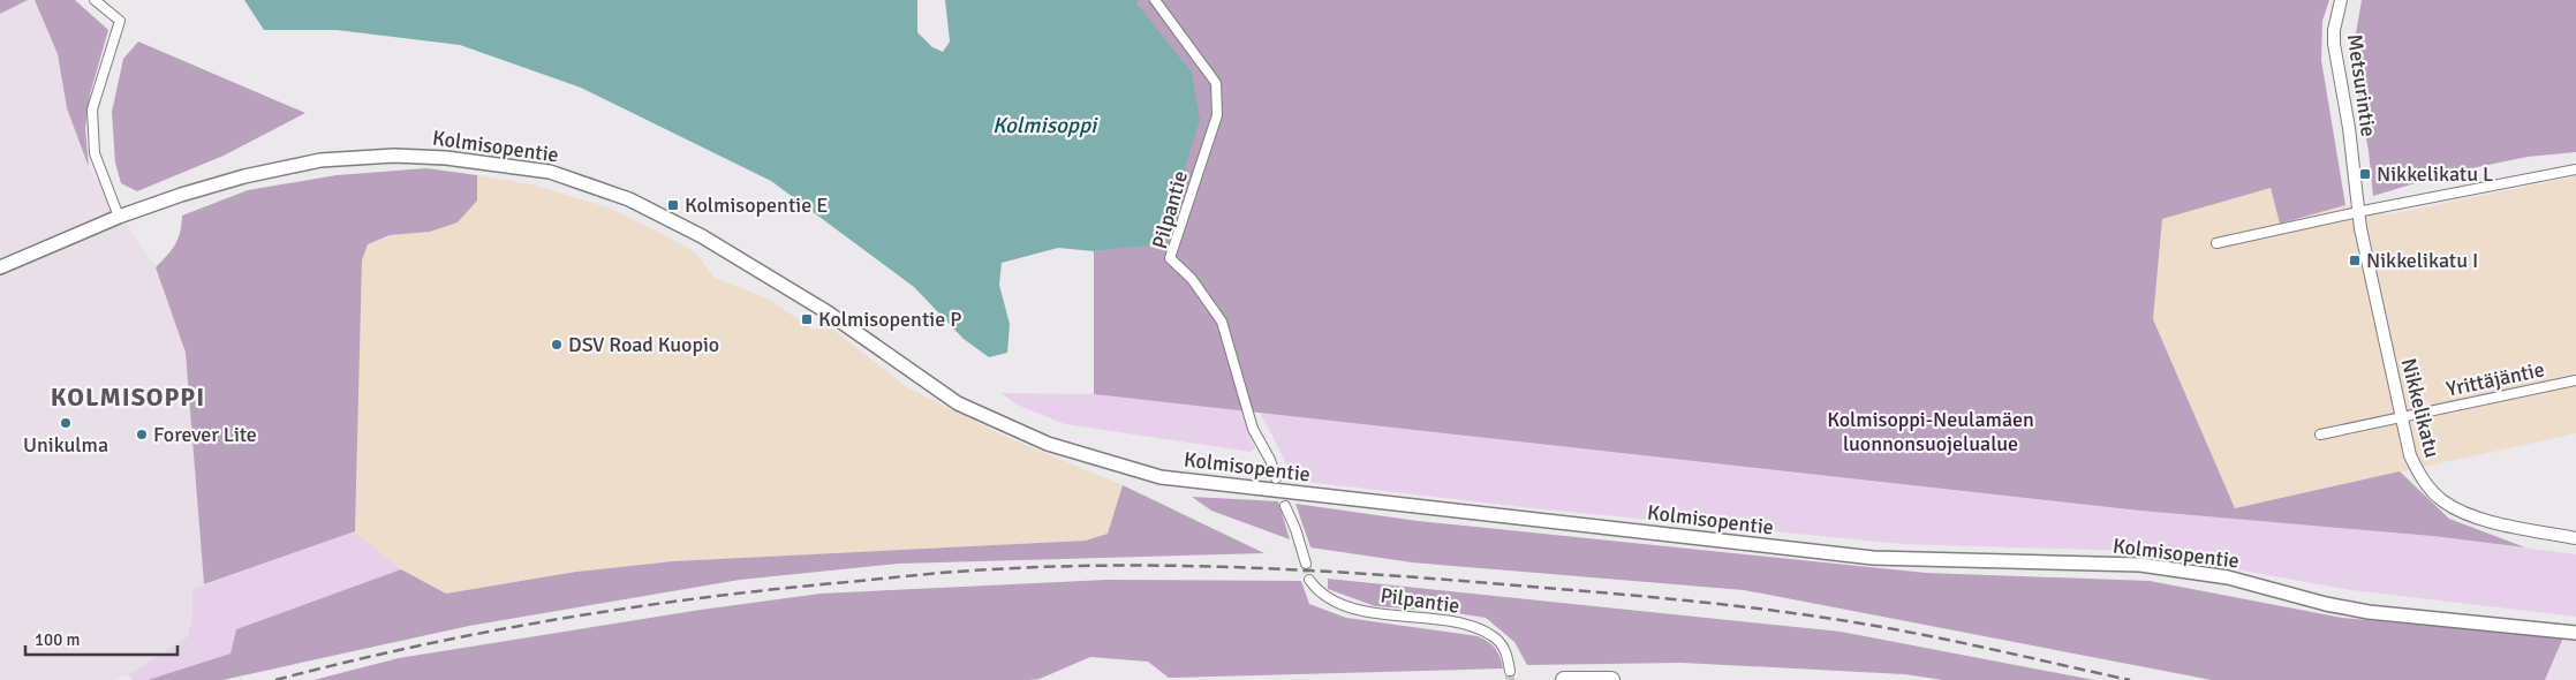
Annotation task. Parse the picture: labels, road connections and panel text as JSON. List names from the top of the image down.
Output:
{
  "streets": {
    "main road": ["Kolmisopentie"],
    "street": [
      "Metsurintie",
      "Pilpantie",
      "Yrittäjäntie",
      "Nikkelikatu"
    ]
  },
  "crossings": [
    ["Metsurintie", "Nikkelikatu"],
    ["Yrittäjäntie", "Nikkelikatu"]
  ],
  "districts": ["KOLMISOPPI"],
  "water": ["Kolmisoppi"],
  "parks": ["Kolmisoppi-Neulamäen luonnonsuojelualue"],
  "places": {
    "transit": [
      "Nikkelikatu L",
      "Kolmisopentie E",
      "Nikkelikatu I",
      "Kolmisopentie P"
    ],
    "other": ["DSV Road Kuopio", "Unikulma", "Forever Lite"]
  },
  "scale_bar": "100 m"
}
